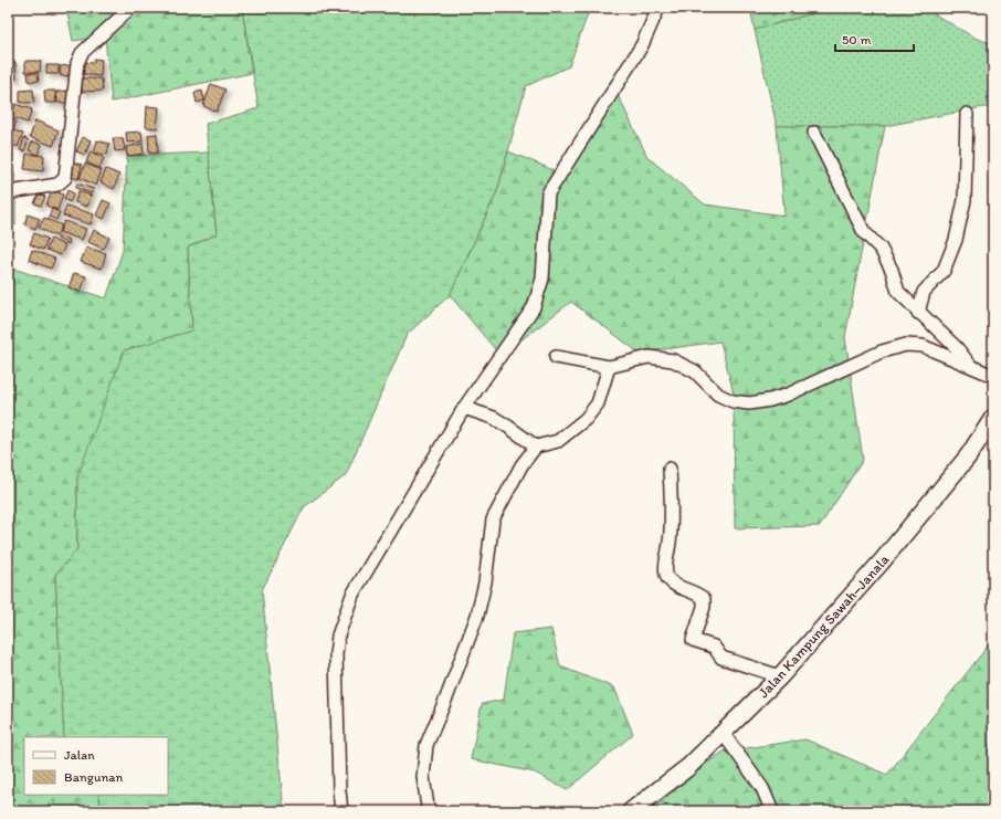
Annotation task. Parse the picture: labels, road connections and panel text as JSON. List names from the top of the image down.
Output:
{
  "streets": {
    "main road": ["Jalan Kampung Sawah–Janala"]
  },
  "legend": ["Jalan", "Bangunan"],
  "scale_bar": "50 m"
}
